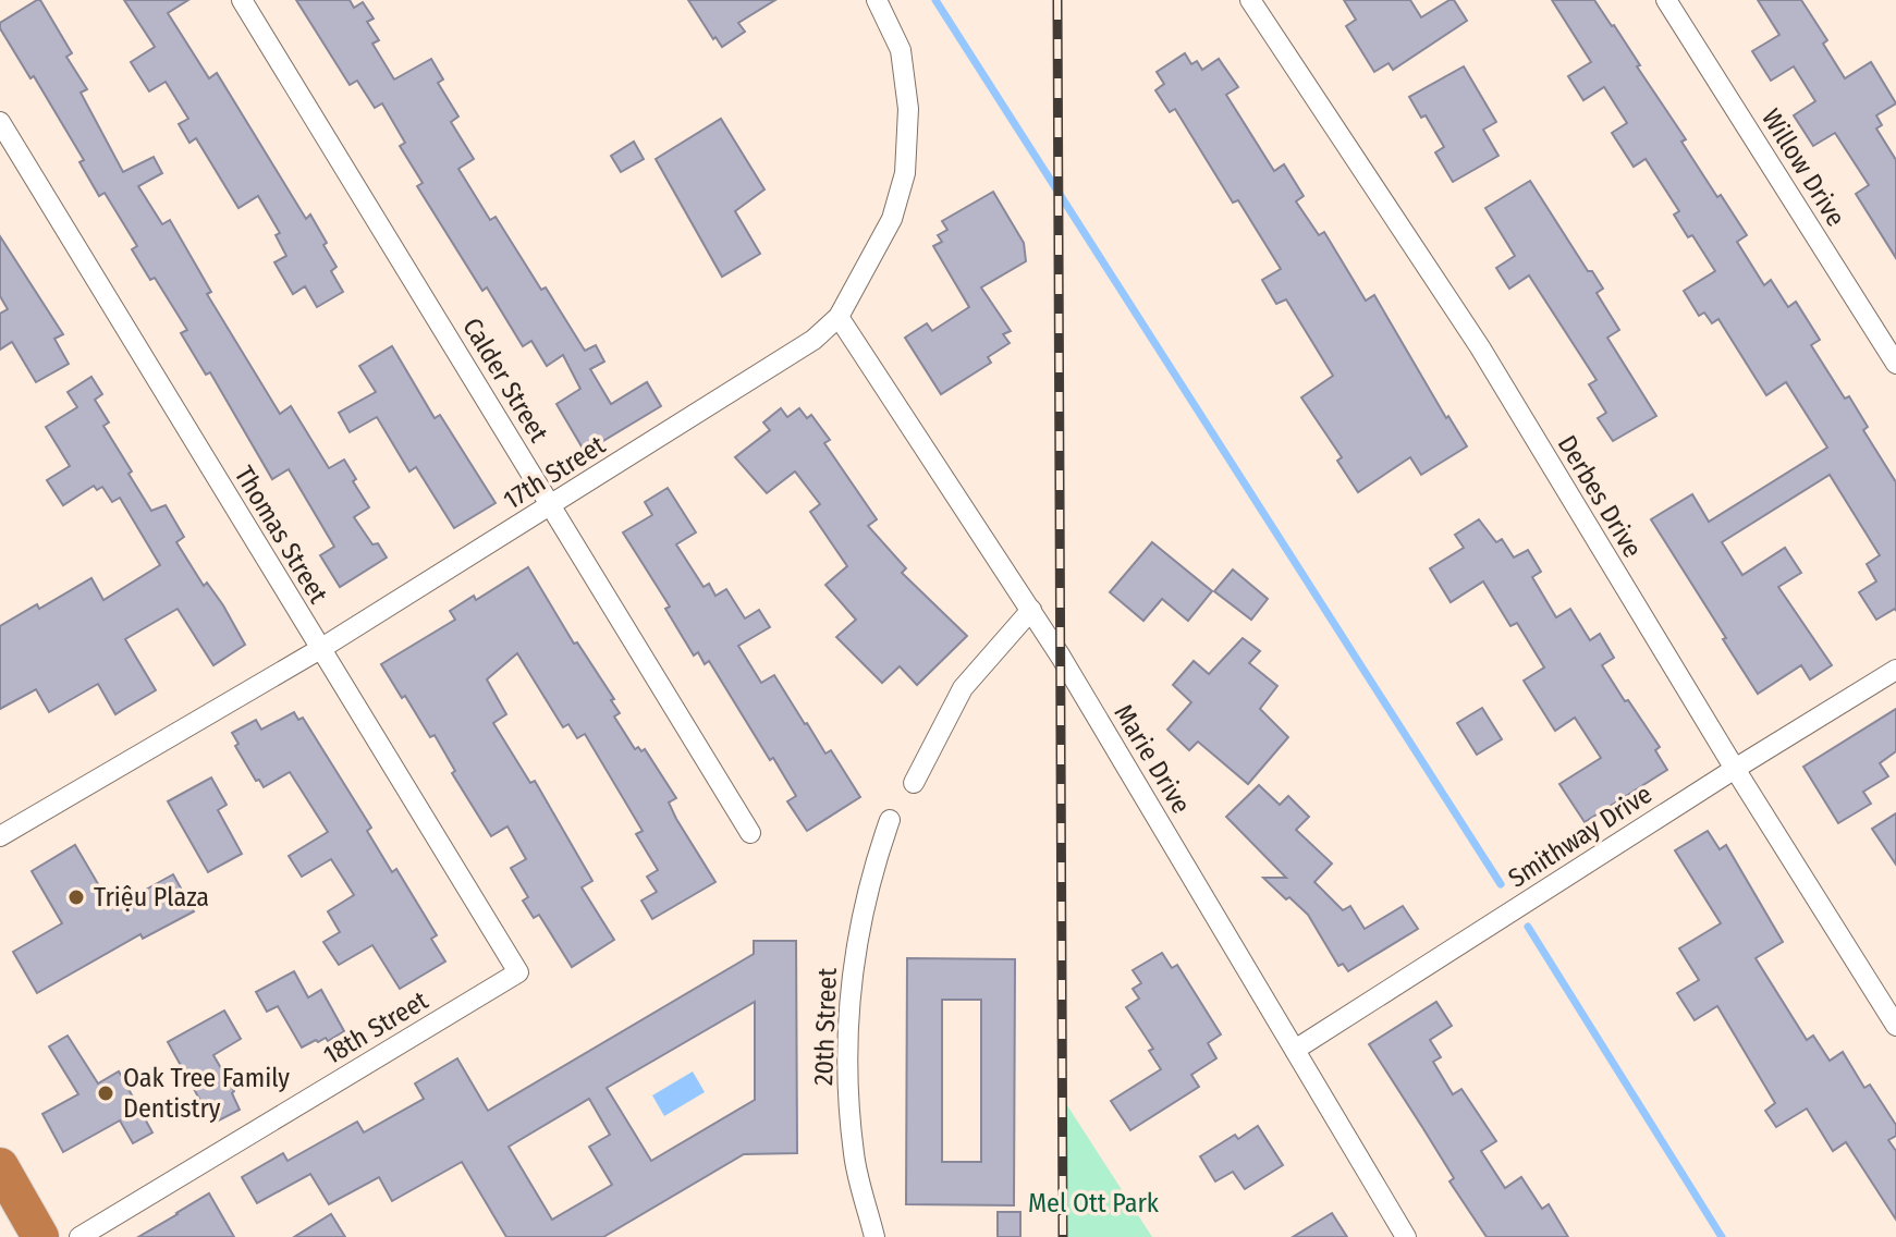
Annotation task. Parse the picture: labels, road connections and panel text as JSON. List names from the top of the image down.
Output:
{
  "streets": {
    "street": [
      "Willow Drive",
      "Calder Street",
      "17th Street",
      "Derbes Drive",
      "Thomas Street",
      "Marie Drive",
      "Smithway Drive",
      "20th Street",
      "18th Street"
    ]
  },
  "crossings": [
    ["Calder Street", "17th Street"],
    ["17th Street", "Thomas Street"],
    ["17th Street", "Marie Drive"],
    ["Derbes Drive", "Smithway Drive"],
    ["Thomas Street", "18th Street"],
    ["Marie Drive", "Smithway Drive"]
  ],
  "parks": ["Mel Ott Park"],
  "places": ["Triệu Plaza", "Oak Tree Family Dentistry"]
}
